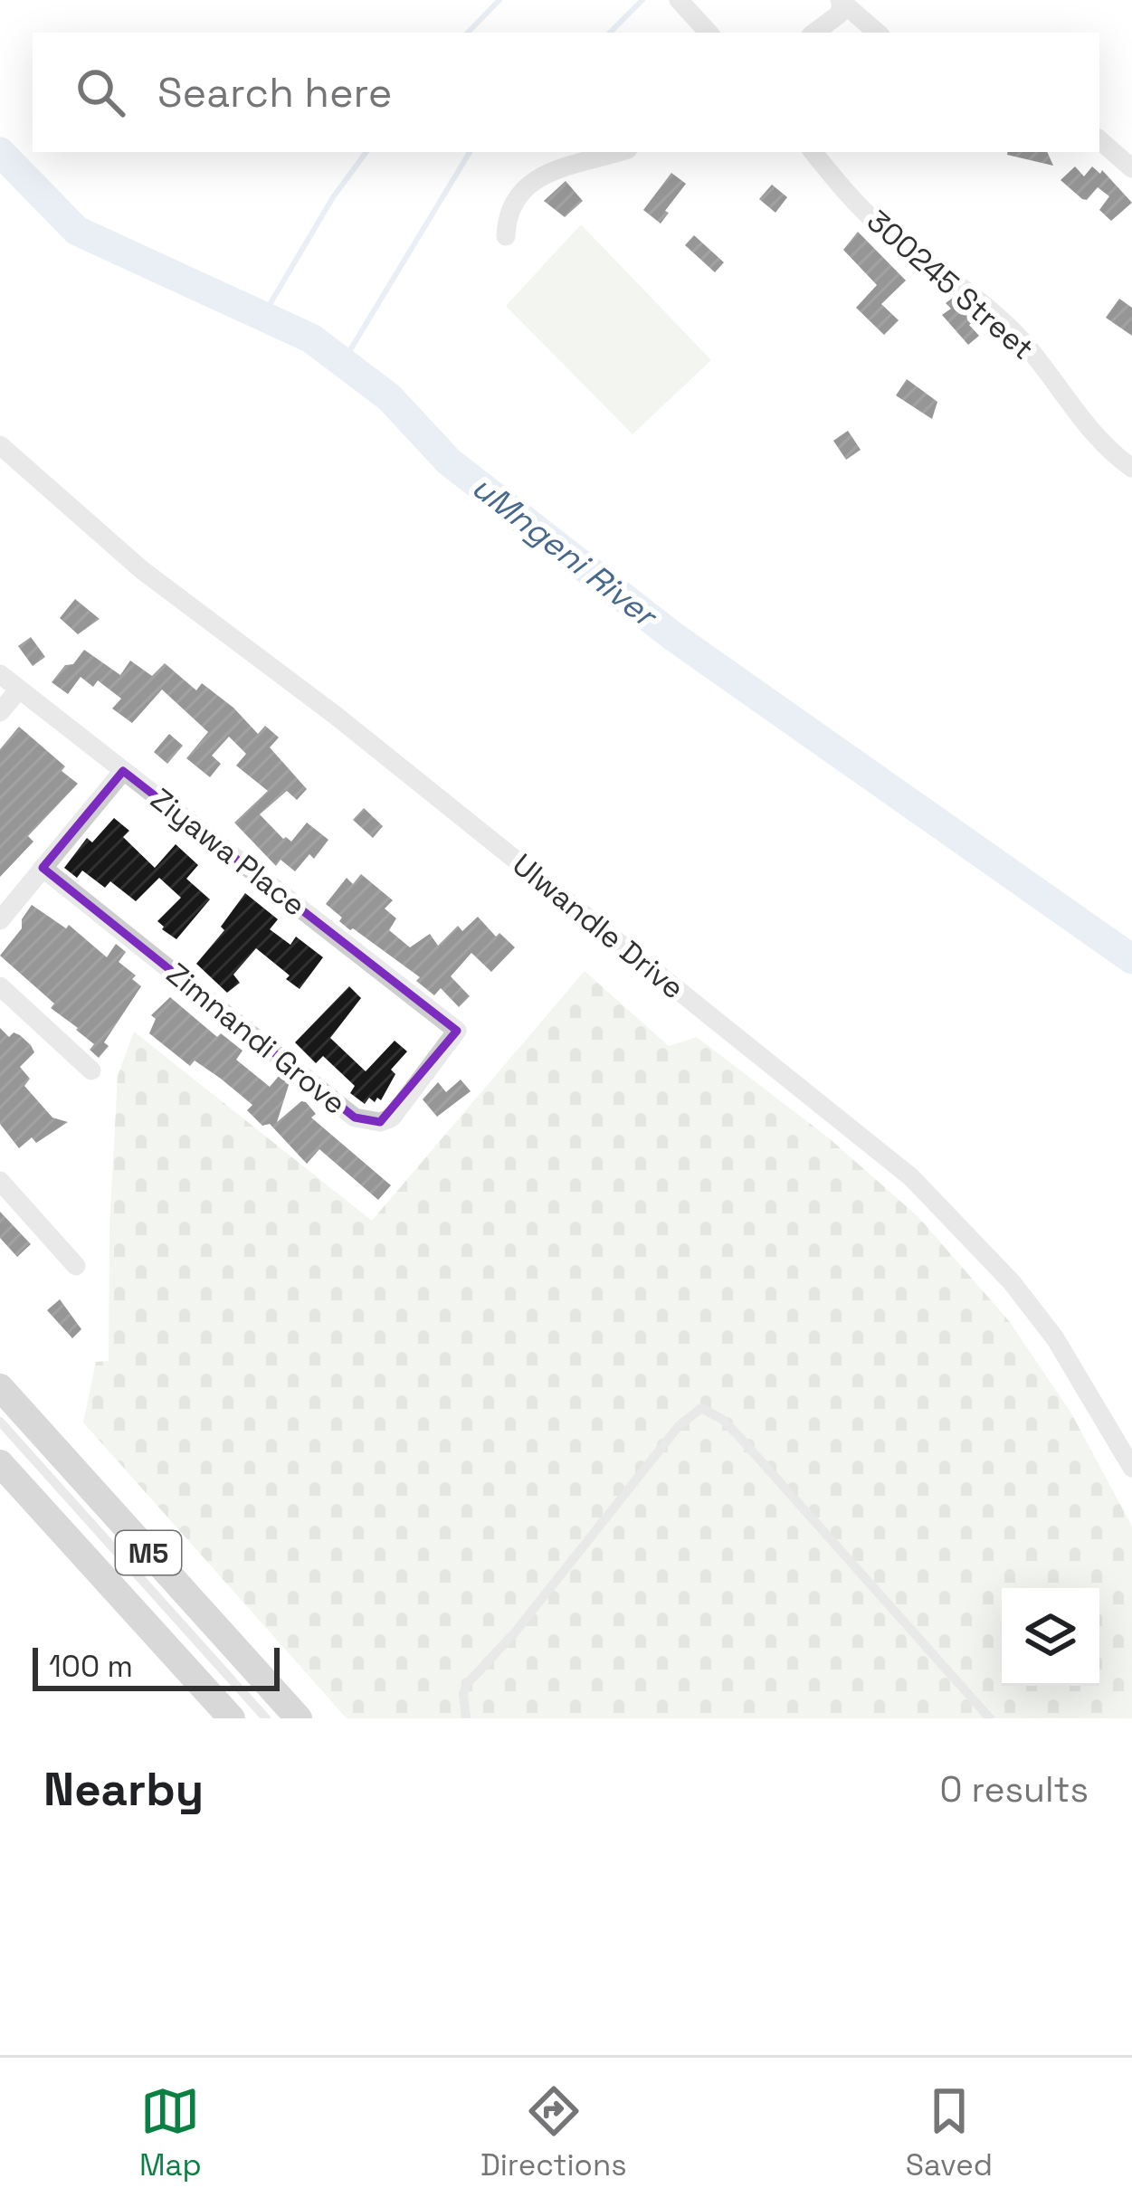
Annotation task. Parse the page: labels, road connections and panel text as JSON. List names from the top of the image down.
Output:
{
  "streets": {
    "main road": ["M5"],
    "street": [
      "300245 Street",
      "Ziyawa Place",
      "Ulwandle Drive",
      "Zimnandi Grove"
    ]
  },
  "crossings": [
    ["Ziyawa Place", "Zimnandi Grove"]
  ],
  "water": ["uMngeni River"],
  "scale_bar": "100 m",
  "page": {
    "search": "Search here",
    "scale": "100 m",
    "heading": ["Nearby", "0 results"],
    "nav": ["Map", "Directions", "Saved"]
  }
}
